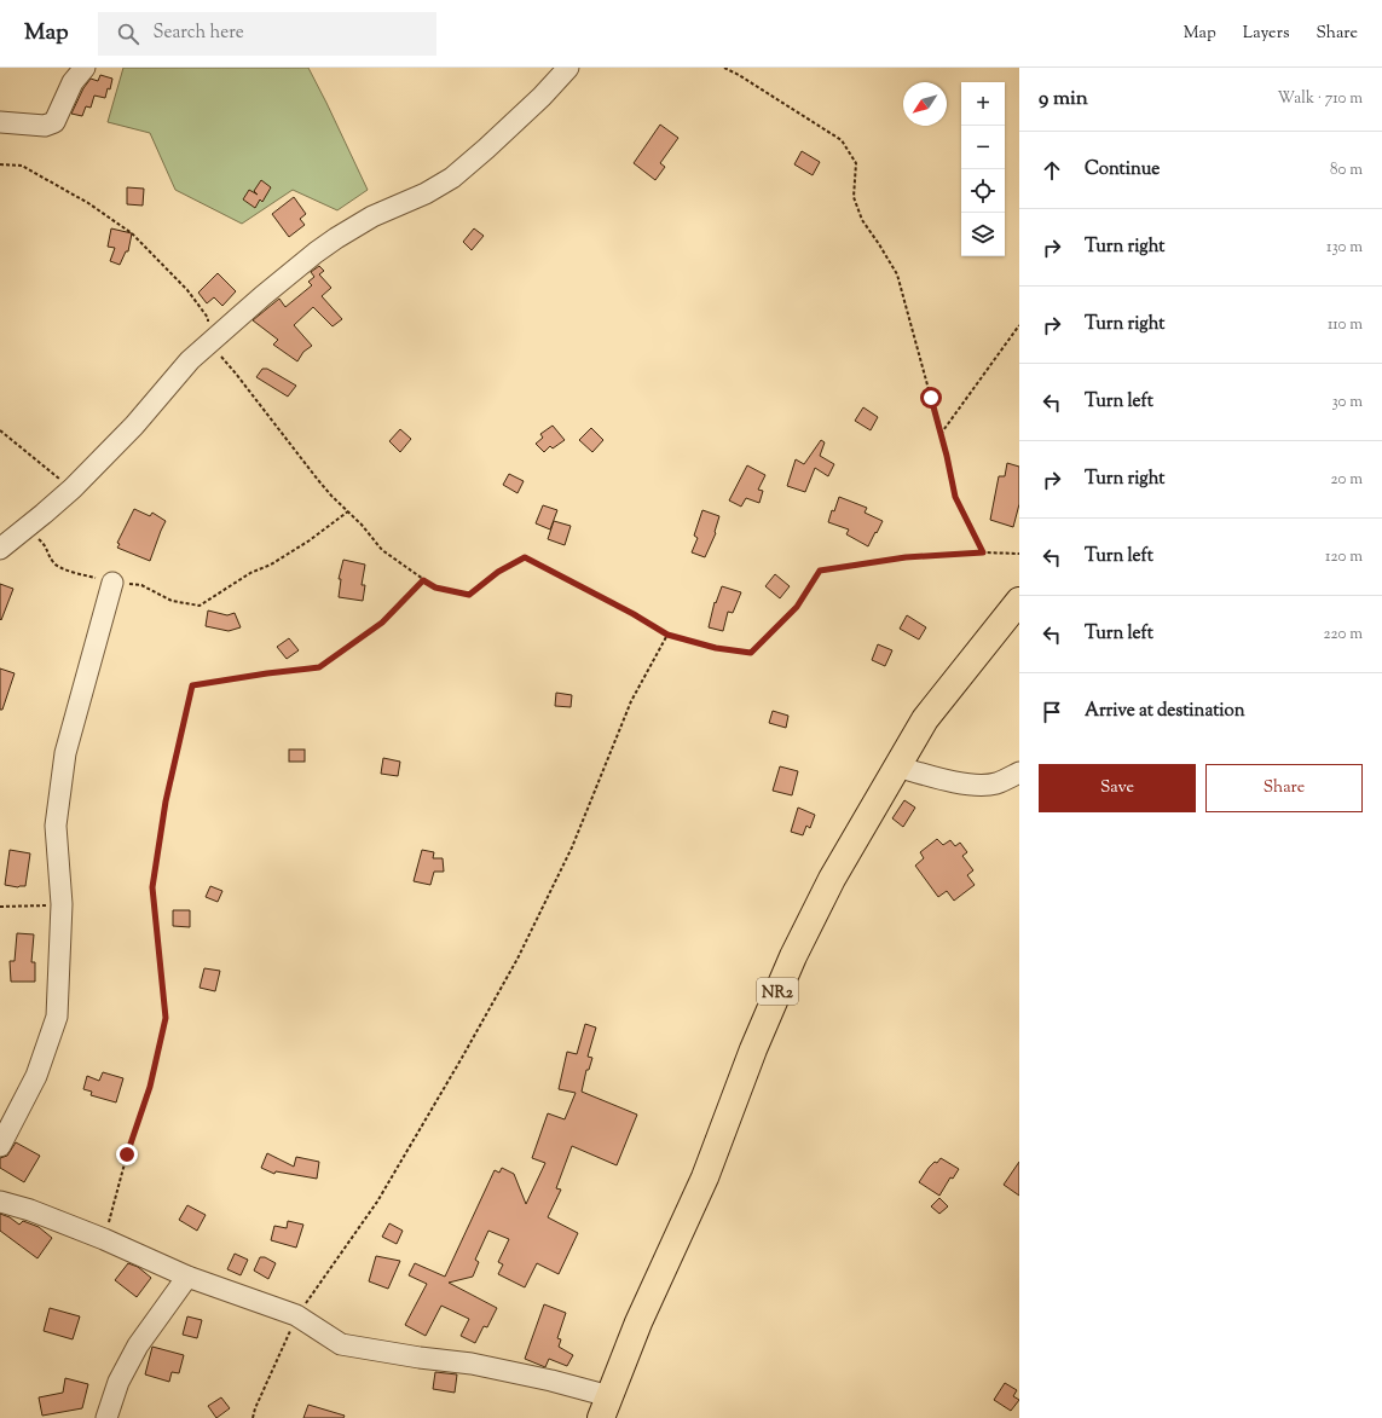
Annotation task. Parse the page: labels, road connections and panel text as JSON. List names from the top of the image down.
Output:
{
  "streets": {
    "highway": ["NR2"]
  },
  "north": "bottom left",
  "page": {
    "header": "Map",
    "search": "Search here",
    "nav": ["Map", "Layers", "Share"],
    "heading": ["9 min", "Walk · 710 m"],
    "map_buttons": ["+", "−"],
    "list": [
      ["Continue", "80 m"],
      ["Turn right", "130 m"],
      ["Turn right", "110 m"],
      ["Turn left", "30 m"],
      ["Turn right", "20 m"],
      ["Turn left", "120 m"],
      ["Turn left", "220 m"],
      "Arrive at destination"
    ],
    "buttons": ["Save", "Share"]
  }
}
